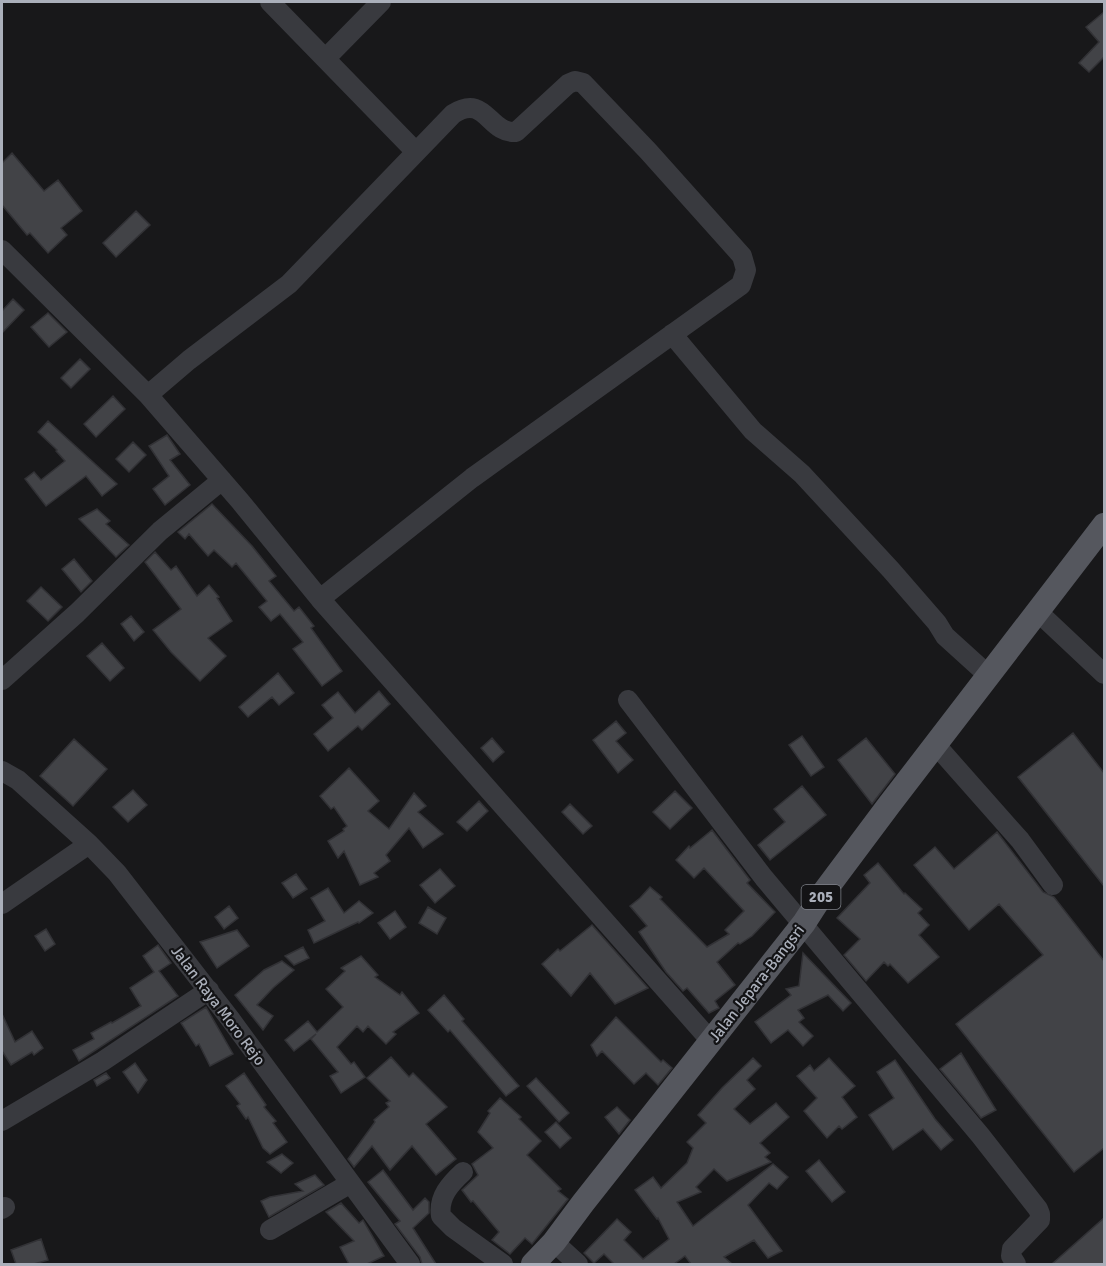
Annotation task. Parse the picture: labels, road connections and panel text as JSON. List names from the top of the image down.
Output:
{
  "streets": {
    "main road": ["205", "Jalan Jepara-Bangsri"],
    "street": ["Jalan Raya Moro Rejo"]
  }
}
